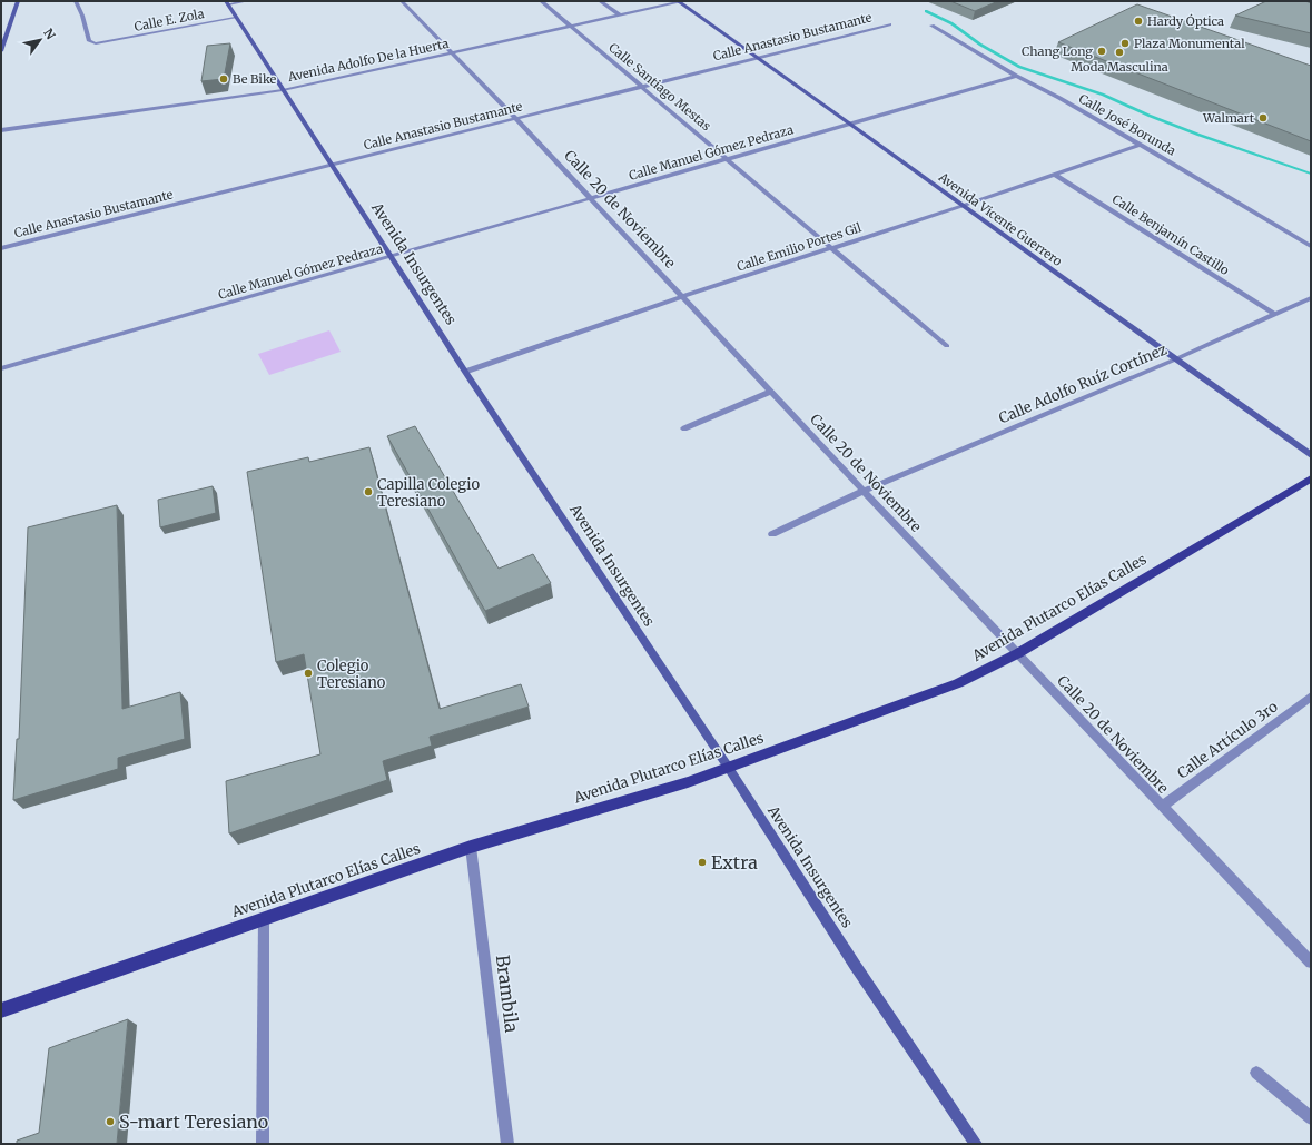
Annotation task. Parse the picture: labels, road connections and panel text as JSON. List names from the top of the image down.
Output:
{
  "streets": {
    "main road": ["Avenida Plutarco Elías Calles"],
    "street": [
      "Calle E. Zola",
      "Calle Anastasio Bustamante",
      "Avenida Adolfo De la Huerta",
      "Calle Santiago Mestas",
      "Calle José Borunda",
      "Calle Manuel Gómez Pedraza",
      "Calle 20 de Noviembre",
      "Avenida Vicente Guerrero",
      "Calle Benjamín Castillo",
      "Calle Emilio Portes Gil",
      "Avenida Insurgentes",
      "Calle Adolfo Ruíz Cortínez",
      "Calle Artículo 3ro",
      "Brambila"
    ]
  },
  "crossings": [
    ["Calle E. Zola", "Avenida Insurgentes"],
    ["Calle Anastasio Bustamante", "Calle Santiago Mestas"],
    ["Calle Anastasio Bustamante", "Calle 20 de Noviembre"],
    ["Calle Anastasio Bustamante", "Avenida Vicente Guerrero"],
    ["Calle Anastasio Bustamante", "Avenida Insurgentes"],
    ["Avenida Adolfo De la Huerta", "Calle Santiago Mestas"],
    ["Avenida Adolfo De la Huerta", "Calle 20 de Noviembre"],
    ["Avenida Adolfo De la Huerta", "Avenida Vicente Guerrero"],
    ["Avenida Adolfo De la Huerta", "Avenida Insurgentes"],
    ["Calle Santiago Mestas", "Calle Manuel Gómez Pedraza"],
    ["Calle Santiago Mestas", "Calle Emilio Portes Gil"],
    ["Calle José Borunda", "Calle Manuel Gómez Pedraza"],
    ["Calle José Borunda", "Calle Emilio Portes Gil"],
    ["Calle Manuel Gómez Pedraza", "Calle 20 de Noviembre"],
    ["Calle Manuel Gómez Pedraza", "Avenida Vicente Guerrero"],
    ["Calle Manuel Gómez Pedraza", "Avenida Insurgentes"],
    ["Calle 20 de Noviembre", "Calle Emilio Portes Gil"],
    ["Calle 20 de Noviembre", "Calle Adolfo Ruíz Cortínez"],
    ["Calle 20 de Noviembre", "Avenida Plutarco Elías Calles"],
    ["Calle 20 de Noviembre", "Calle Artículo 3ro"],
    ["Avenida Vicente Guerrero", "Calle Emilio Portes Gil"],
    ["Avenida Vicente Guerrero", "Calle Adolfo Ruíz Cortínez"],
    ["Calle Benjamín Castillo", "Calle Emilio Portes Gil"],
    ["Calle Benjamín Castillo", "Calle Adolfo Ruíz Cortínez"],
    ["Calle Emilio Portes Gil", "Avenida Insurgentes"],
    ["Avenida Insurgentes", "Avenida Plutarco Elías Calles"],
    ["Avenida Plutarco Elías Calles", "Brambila"]
  ],
  "places": [
    "Hardy Óptica",
    "Plaza Monumental",
    "Chang Long",
    "Moda Masculina",
    "Be Bike",
    "Walmart",
    "Capilla Colegio Teresiano",
    "Colegio Teresiano",
    "Extra",
    "S-mart Teresiano"
  ],
  "north": "top right"
}
